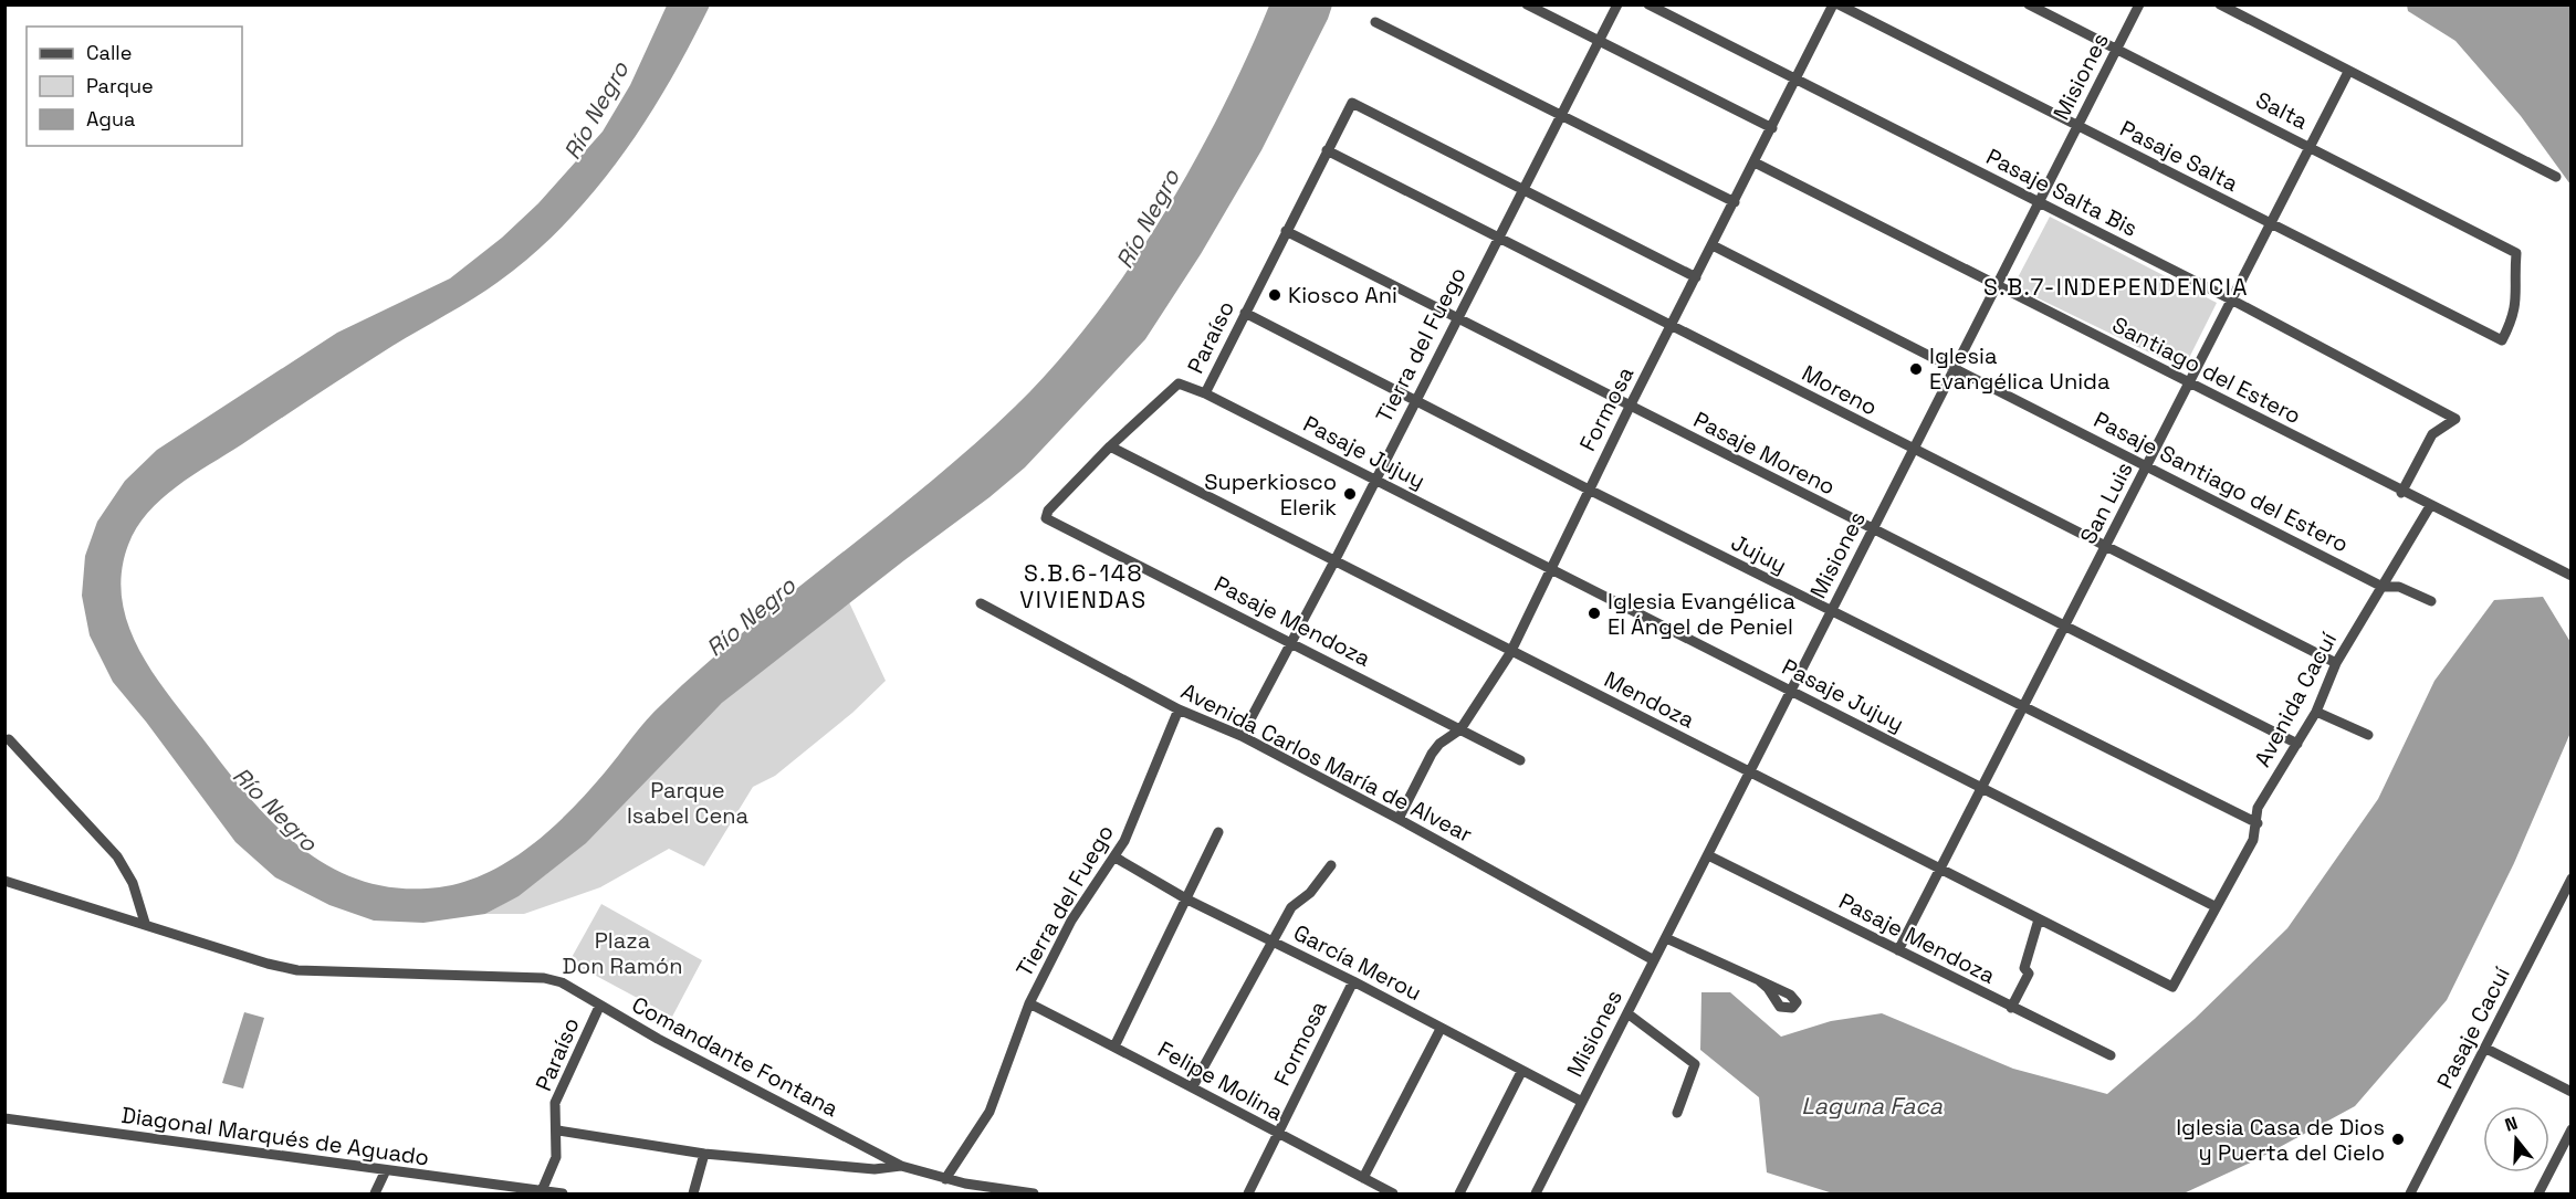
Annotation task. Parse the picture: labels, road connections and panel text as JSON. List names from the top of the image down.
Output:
{
  "streets": {
    "street": [
      "Misiones",
      "Salta",
      "Pasaje Salta",
      "Pasaje Salta Bis",
      "Paraíso",
      "Tierra del Fuego",
      "Santiago del Estero",
      "Moreno",
      "Formosa",
      "Pasaje Jujuy",
      "Pasaje Moreno",
      "Pasaje Santiago del Estero",
      "San Luis",
      "Jujuy",
      "Pasaje Mendoza",
      "Mendoza",
      "Avenida Cacuí",
      "Avenida Carlos María de Alvear",
      "García Merou",
      "Pasaje Cacuí",
      "Comandante Fontana",
      "Felipe Molina",
      "Diagonal Marqués de Aguado"
    ]
  },
  "crossings": [
    ["Misiones", "Salta"],
    ["Misiones", "Pasaje Salta"],
    ["Misiones", "Pasaje Salta Bis"],
    ["Misiones", "Santiago del Estero"],
    ["Misiones", "Moreno"],
    ["Misiones", "Pasaje Jujuy"],
    ["Misiones", "Pasaje Moreno"],
    ["Misiones", "Pasaje Santiago del Estero"],
    ["Misiones", "Jujuy"],
    ["Misiones", "Pasaje Mendoza"],
    ["Misiones", "Mendoza"],
    ["Misiones", "Avenida Carlos María de Alvear"],
    ["Misiones", "García Merou"],
    ["Salta", "Pasaje Salta"],
    ["Salta", "San Luis"],
    ["Pasaje Salta", "Formosa"],
    ["Pasaje Salta", "San Luis"],
    ["Pasaje Salta Bis", "Santiago del Estero"],
    ["Pasaje Salta Bis", "Formosa"],
    ["Pasaje Salta Bis", "San Luis"],
    ["Paraíso", "Tierra del Fuego"],
    ["Paraíso", "Moreno"],
    ["Paraíso", "Pasaje Jujuy"],
    ["Paraíso", "Pasaje Moreno"],
    ["Paraíso", "Jujuy"],
    ["Paraíso", "Pasaje Mendoza"],
    ["Paraíso", "Mendoza"],
    ["Paraíso", "Comandante Fontana"],
    ["Paraíso", "Diagonal Marqués de Aguado"],
    ["Tierra del Fuego", "Moreno"],
    ["Tierra del Fuego", "Pasaje Jujuy"],
    ["Tierra del Fuego", "Pasaje Moreno"],
    ["Tierra del Fuego", "Jujuy"],
    ["Tierra del Fuego", "Pasaje Mendoza"],
    ["Tierra del Fuego", "Mendoza"],
    ["Tierra del Fuego", "Avenida Carlos María de Alvear"],
    ["Tierra del Fuego", "García Merou"],
    ["Tierra del Fuego", "Felipe Molina"],
    ["Santiago del Estero", "Formosa"],
    ["Santiago del Estero", "San Luis"],
    ["Santiago del Estero", "Avenida Cacuí"],
    ["Moreno", "Formosa"],
    ["Moreno", "San Luis"],
    ["Moreno", "Avenida Cacuí"],
    ["Formosa", "Pasaje Jujuy"],
    ["Formosa", "Pasaje Moreno"],
    ["Formosa", "Pasaje Santiago del Estero"],
    ["Formosa", "Jujuy"],
    ["Formosa", "Pasaje Mendoza"],
    ["Formosa", "Mendoza"],
    ["Formosa", "Avenida Carlos María de Alvear"],
    ["Formosa", "García Merou"],
    ["Formosa", "Felipe Molina"],
    ["Pasaje Jujuy", "San Luis"],
    ["Pasaje Jujuy", "Avenida Cacuí"],
    ["Pasaje Moreno", "San Luis"],
    ["Pasaje Moreno", "Avenida Cacuí"],
    ["Pasaje Santiago del Estero", "San Luis"],
    ["Pasaje Santiago del Estero", "Avenida Cacuí"],
    ["San Luis", "Jujuy"],
    ["San Luis", "Pasaje Mendoza"],
    ["San Luis", "Mendoza"],
    ["Jujuy", "Avenida Cacuí"],
    ["Mendoza", "Avenida Cacuí"]
  ],
  "districts": ["S.B.7-INDEPENDENCIA", "S.B.6-148 VIVIENDAS"],
  "water": ["Río Negro", "Laguna Faca"],
  "parks": ["Parque Isabel Cena", "Plaza Don Ramón"],
  "places": [
    "Kiosco Ani",
    "Iglesia Evangélica Unida",
    "Superkiosco Elerik",
    "Iglesia Evangélica El Ángel de Peniel",
    "Iglesia Casa de Dios y Puerta del Cielo"
  ],
  "legend": ["Calle", "Parque", "Agua"],
  "north": "top"
}
